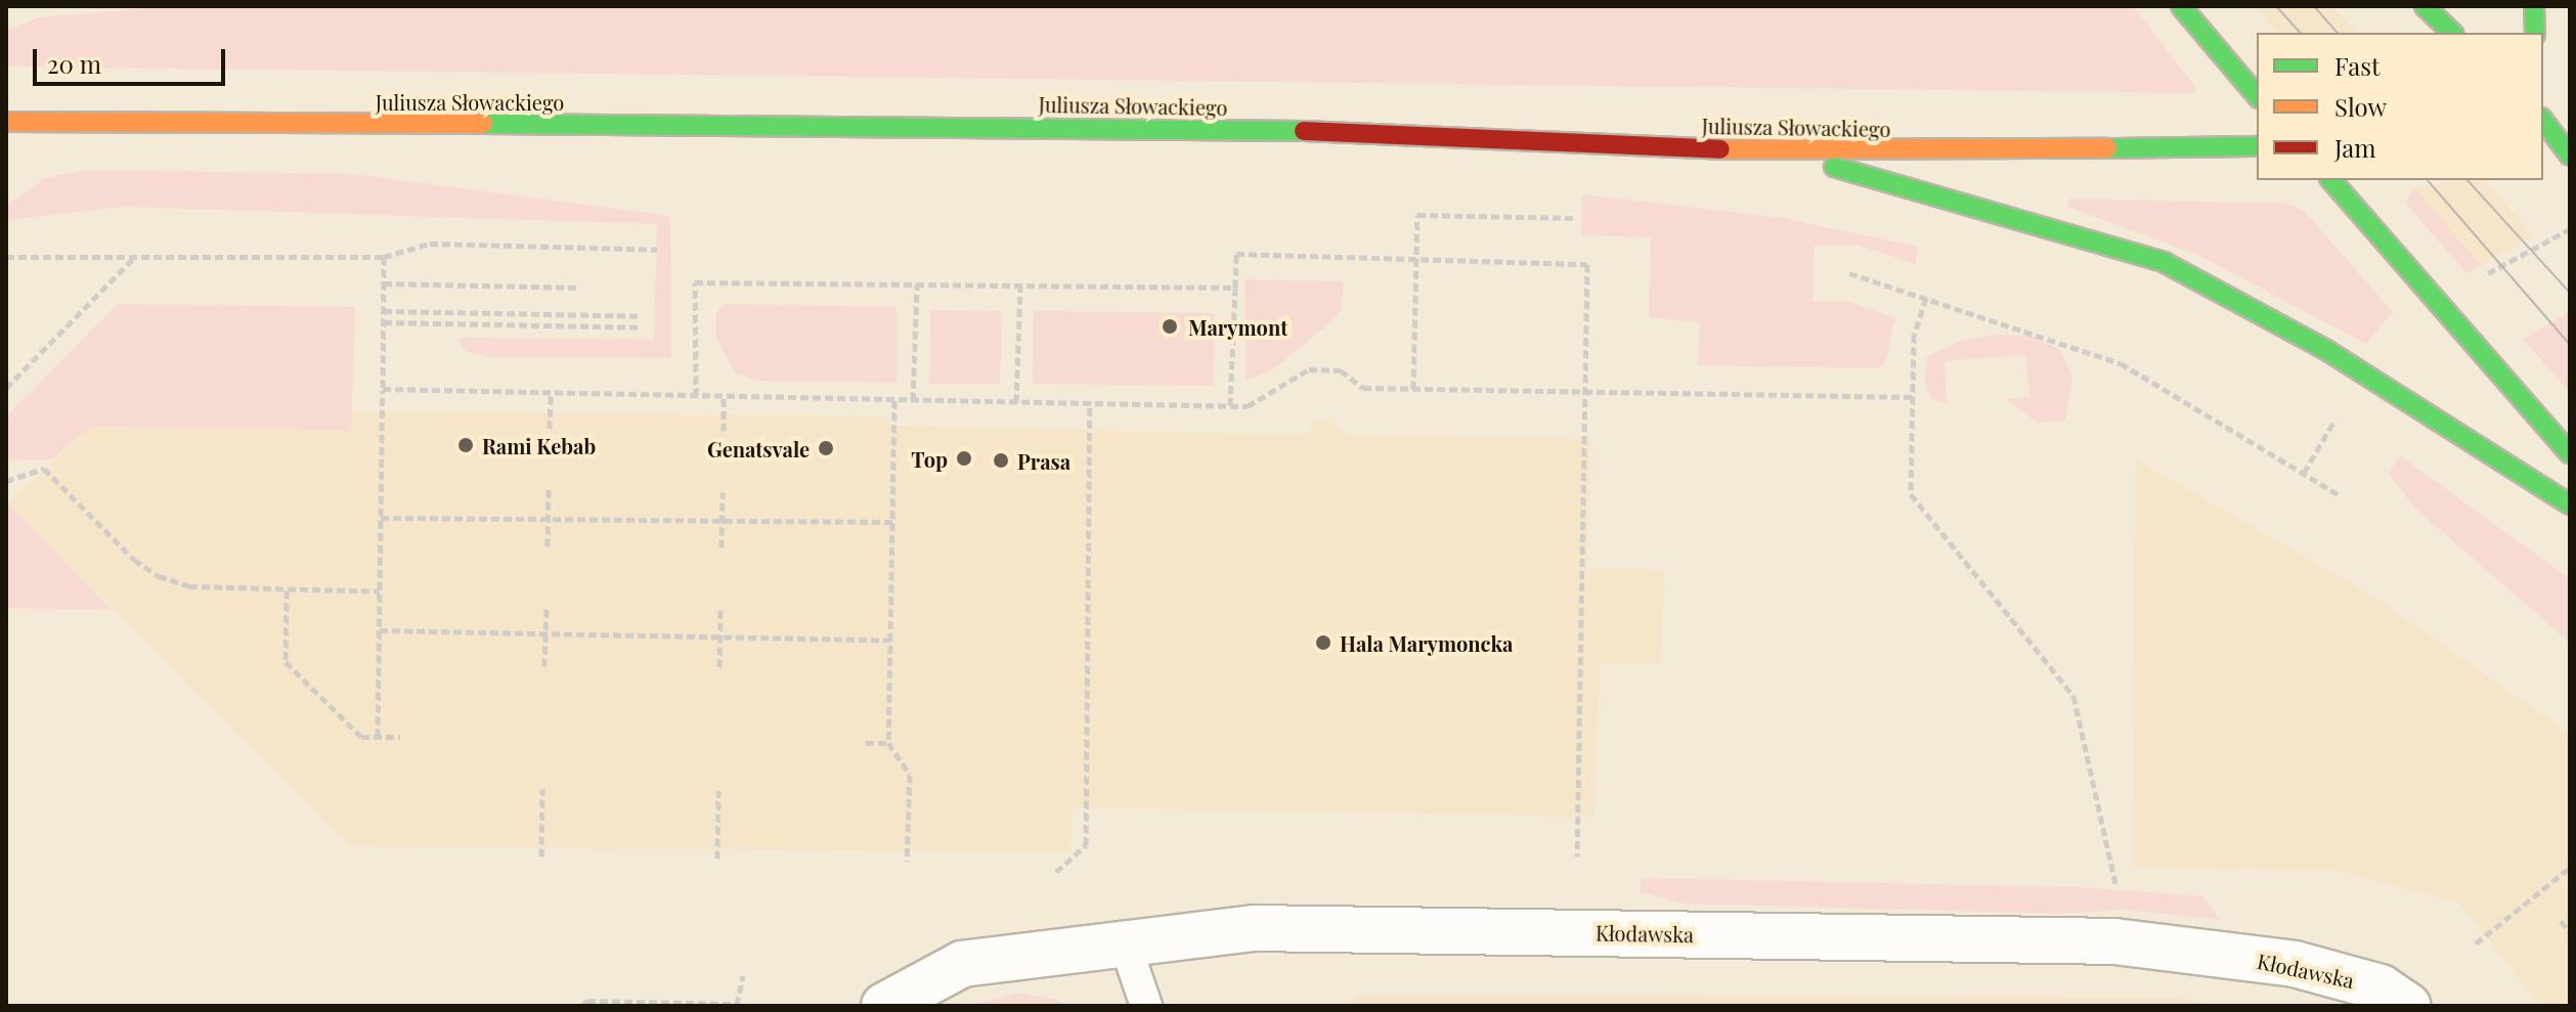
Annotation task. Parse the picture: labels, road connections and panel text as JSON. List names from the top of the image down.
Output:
{
  "streets": {
    "main road": ["Juliusza Słowackiego"],
    "street": ["Kłodawska"]
  },
  "places": [
    "Marymont",
    "Rami Kebab",
    "Genatsvale",
    "Top",
    "Prasa",
    "Hala Marymoncka"
  ],
  "legend": ["Fast", "Slow", "Jam"],
  "scale_bar": "20 m"
}
